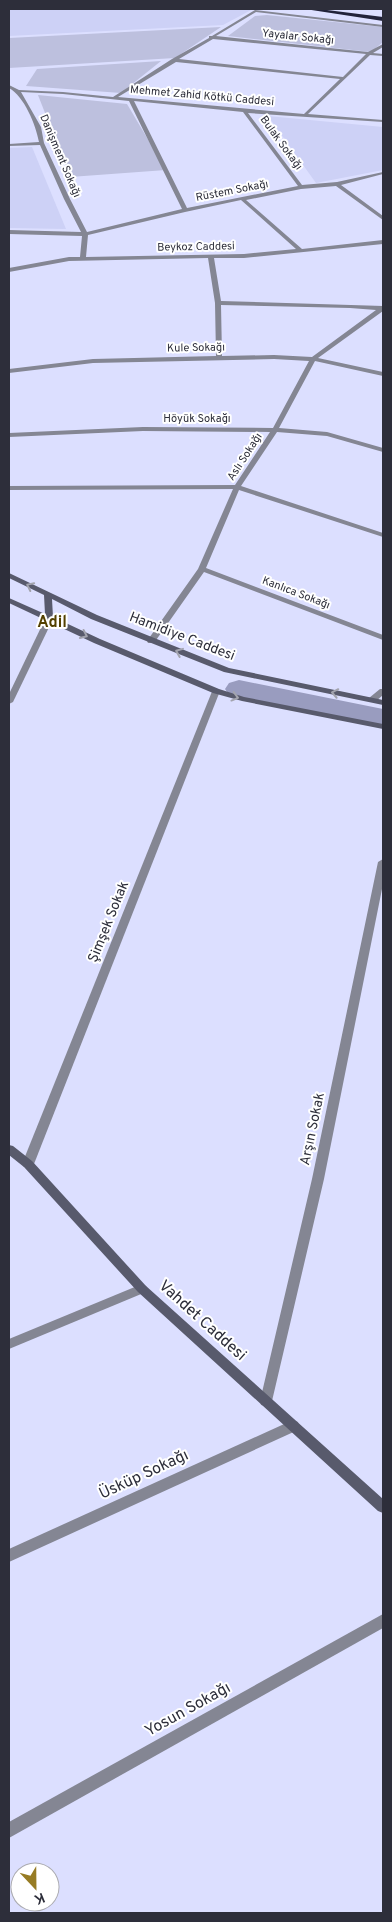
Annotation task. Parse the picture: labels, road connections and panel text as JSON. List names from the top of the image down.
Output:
{
  "streets": {
    "street": [
      "Yayalar Sokağı",
      "Mehmet Zahid Kötkü Caddesi",
      "Bulak Sokağı",
      "Danişment Sokağı",
      "Rüstem Sokağı",
      "Beykoz Caddesi",
      "Kule Sokağı",
      "Höyük Sokağı",
      "Aslı Sokağı",
      "Kanlıca Sokağı",
      "Hamidiye Caddesi",
      "Şimşek Sokak",
      "Arşın Sokak",
      "Vahdet Caddesi",
      "Üsküp Sokağı",
      "Yosun Sokağı"
    ]
  },
  "crossings": [
    ["Mehmet Zahid Kötkü Caddesi", "Bulak Sokağı"],
    ["Mehmet Zahid Kötkü Caddesi", "Danişment Sokağı"],
    ["Bulak Sokağı", "Rüstem Sokağı"],
    ["Danişment Sokağı", "Rüstem Sokağı"],
    ["Danişment Sokağı", "Beykoz Caddesi"],
    ["Kule Sokağı", "Aslı Sokağı"],
    ["Höyük Sokağı", "Aslı Sokağı"],
    ["Aslı Sokağı", "Kanlıca Sokağı"],
    ["Aslı Sokağı", "Hamidiye Caddesi"],
    ["Şimşek Sokak", "Vahdet Caddesi"],
    ["Arşın Sokak", "Vahdet Caddesi"],
    ["Vahdet Caddesi", "Üsküp Sokağı"]
  ],
  "districts": ["Adil"],
  "north": "bottom"
}
